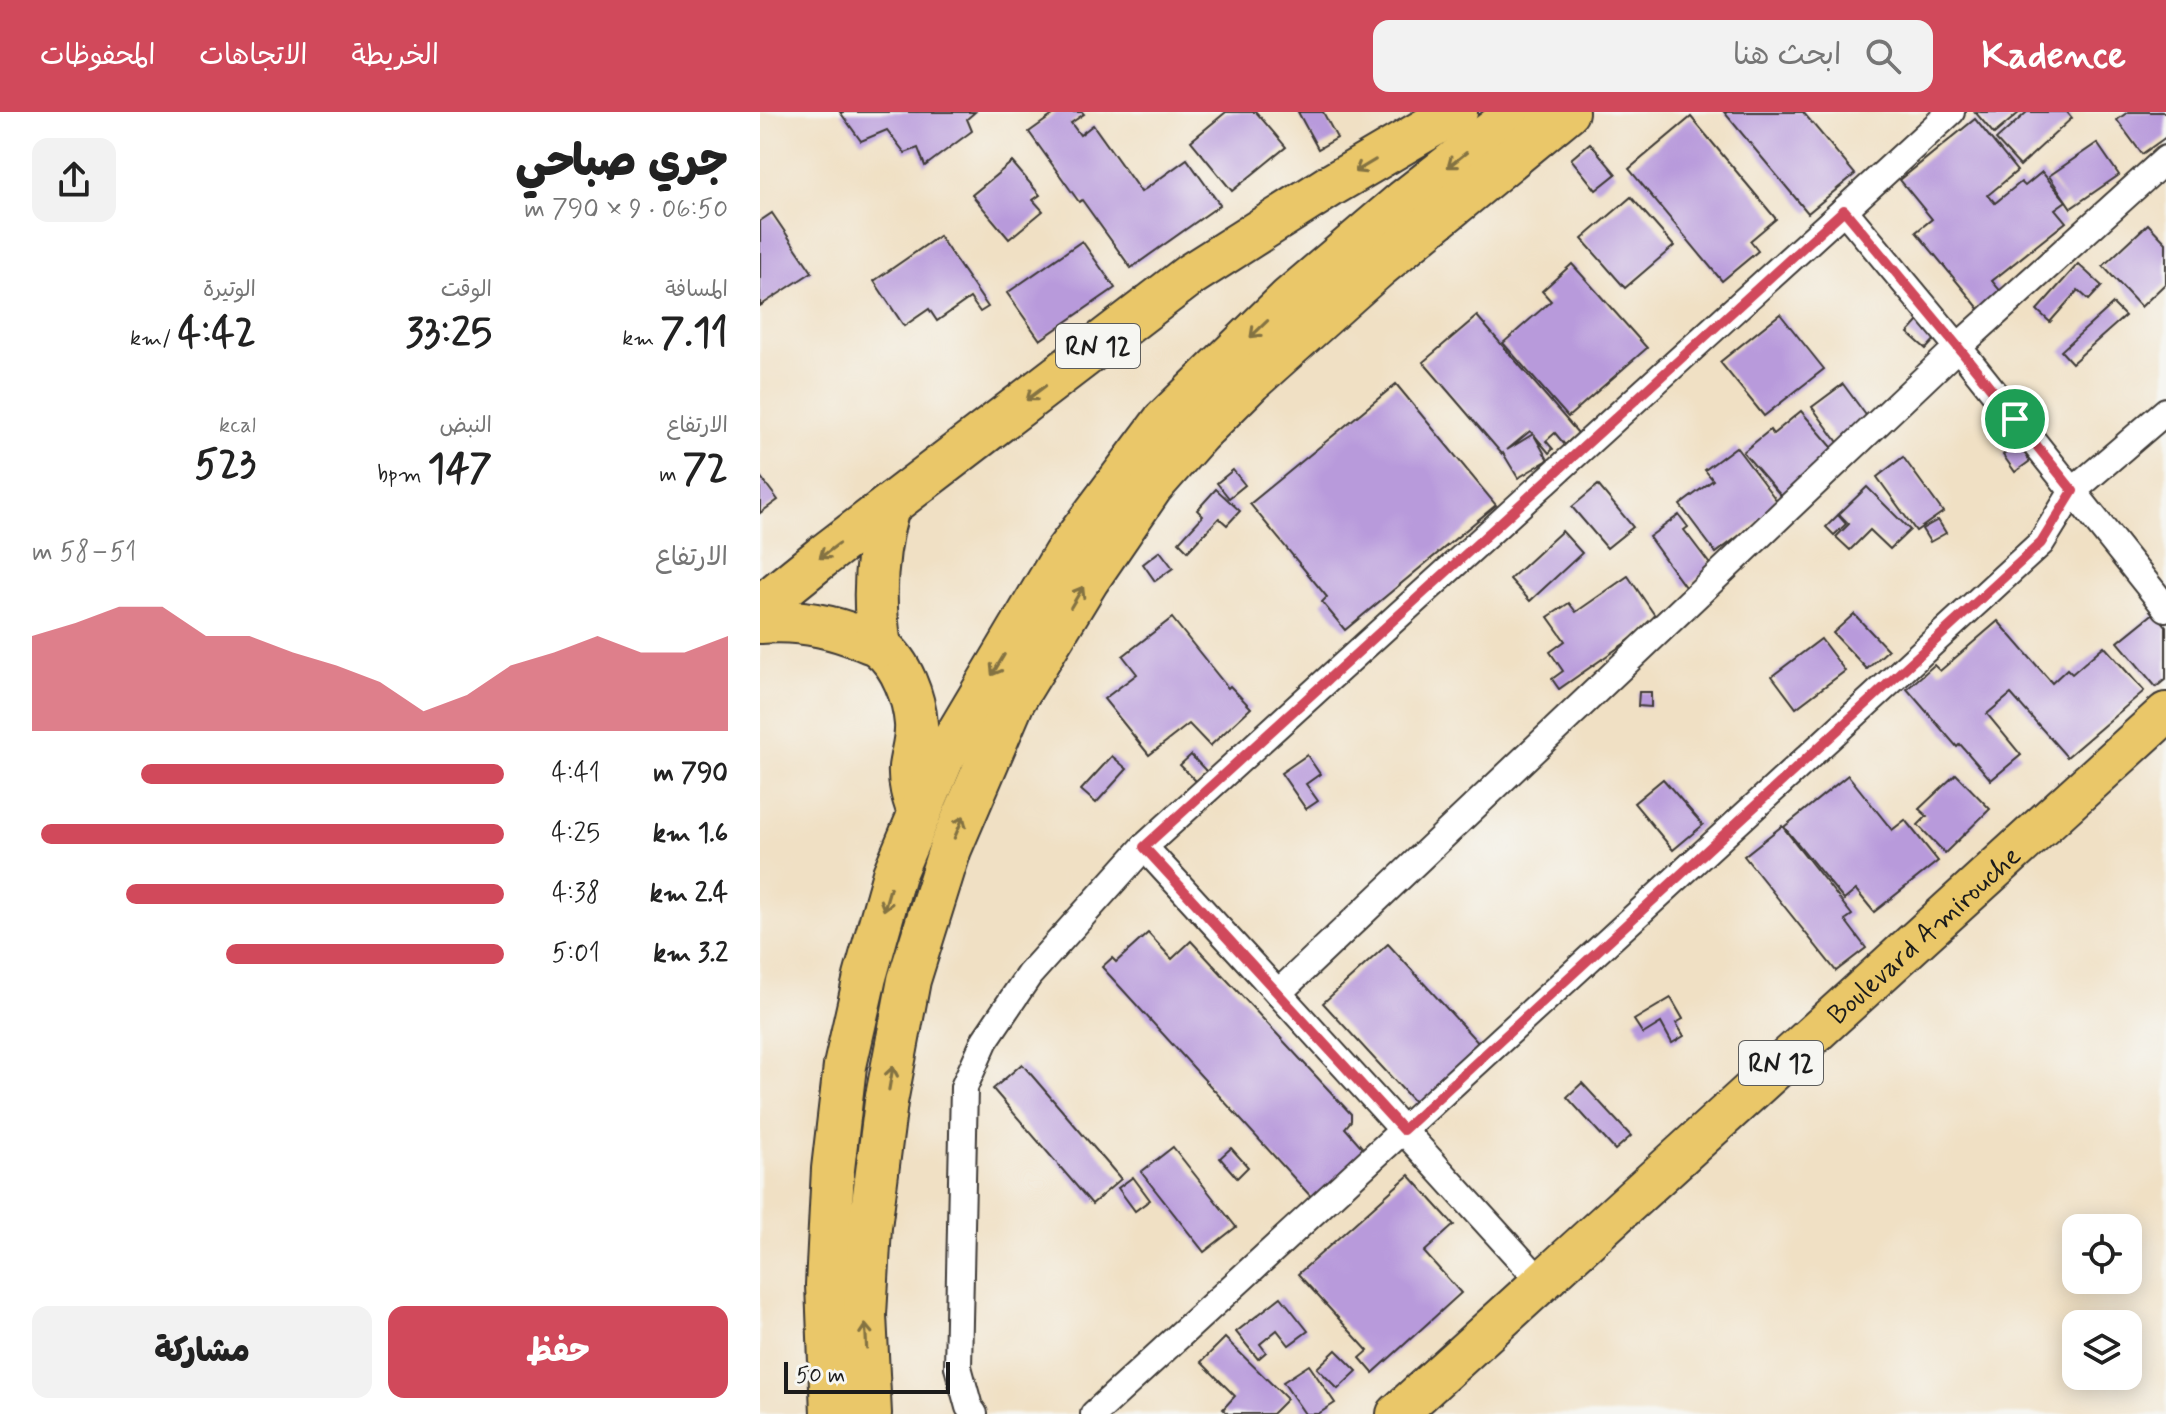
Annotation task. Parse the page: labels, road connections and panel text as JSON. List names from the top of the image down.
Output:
{
  "streets": {
    "highway": ["RN 12"],
    "main road": ["Boulevard Amirouche"]
  },
  "scale_bar": "50 m",
  "page": {
    "header": "Kadence",
    "search": "ابحث هنا",
    "nav": ["الخريطة", "الاتجاهات", "المحفوظات"],
    "heading": ["جري صباحي", "06:50 · 9 × 790 m"],
    "stats": [
      ["المسافة", "7.11 km"],
      ["الوقت", "33:25"],
      ["الوتيرة", "4:42 /km"],
      ["الارتفاع", "72 m"],
      ["النبض", "147 bpm"],
      ["kcal", "523"]
    ],
    "chart": ["الارتفاع", "51–58 m"],
    "list": [
      {
        "name": "790 m",
        "note": "4:41"
      },
      {
        "name": "1.6 km",
        "note": "4:25"
      },
      {
        "name": "2.4 km",
        "note": "4:38"
      },
      {
        "name": "3.2 km",
        "note": "5:01"
      }
    ],
    "buttons": ["حفظ", "مشاركة"],
    "scale": "50 m"
  }
}
